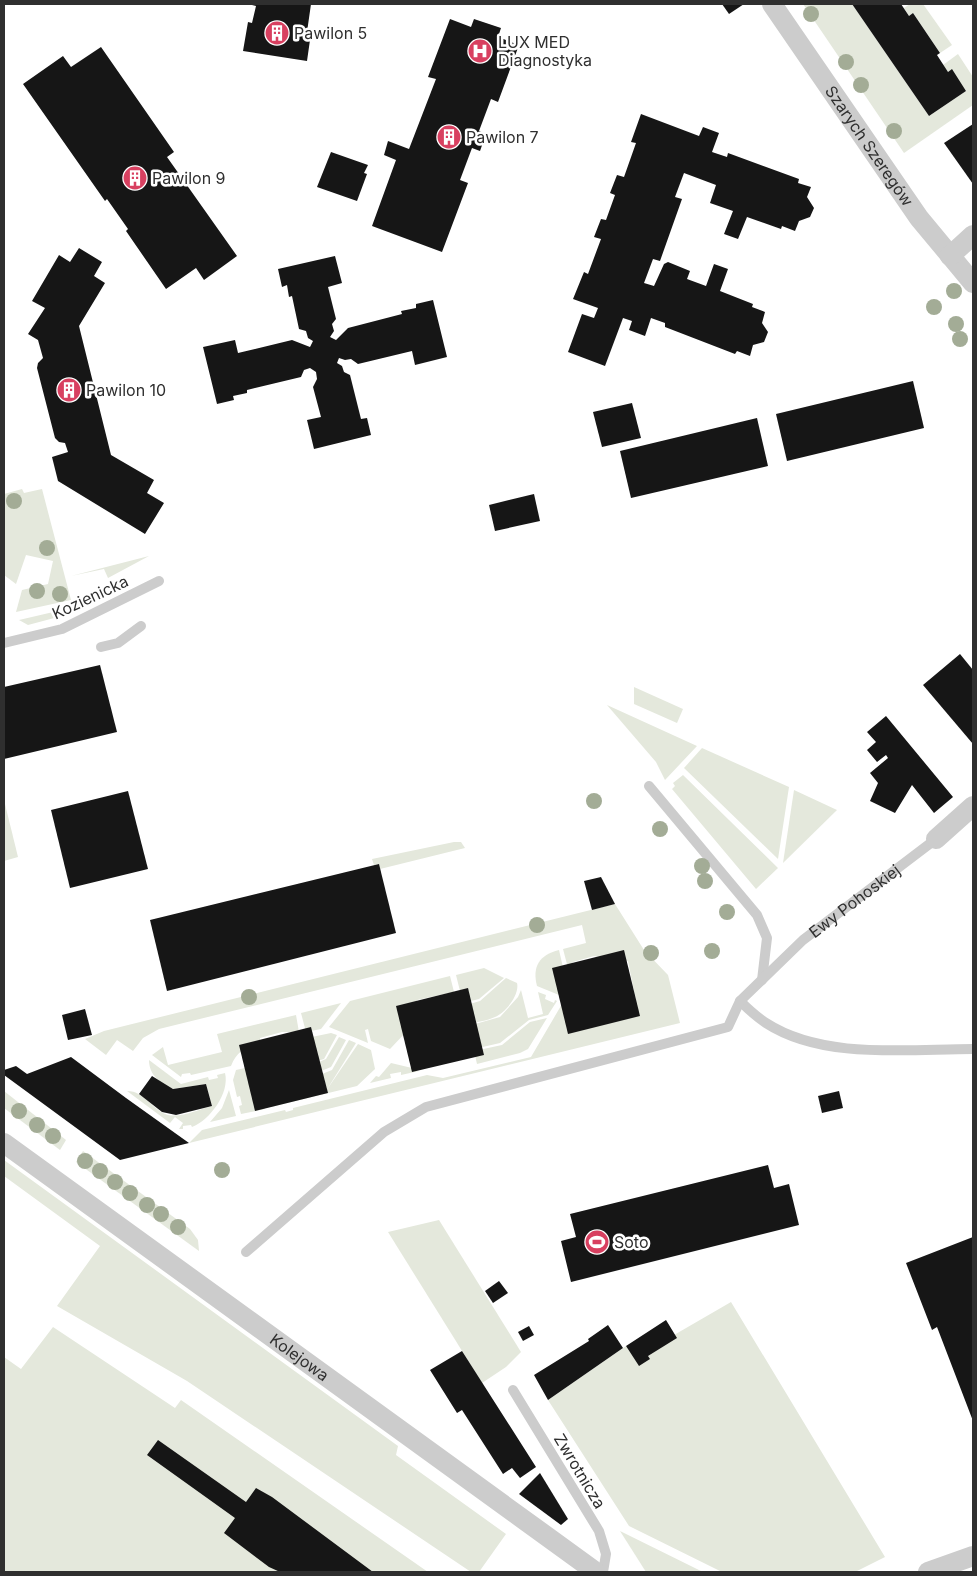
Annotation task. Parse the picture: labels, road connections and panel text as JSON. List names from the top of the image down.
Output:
{
  "streets": {
    "street": ["Szarych Szeregów", "Ewy Pohoskiej", "Kolejowa"],
    "lane": ["Kozienicka", "Zwrotnicza"]
  },
  "places": {
    "building": [
      "Pawilon 5",
      "Pawilon 7",
      "Pawilon 9",
      "Pawilon 10"
    ],
    "hospital": ["LUX MED Diagnostyka"],
    "sports": ["Soto"]
  }
}
